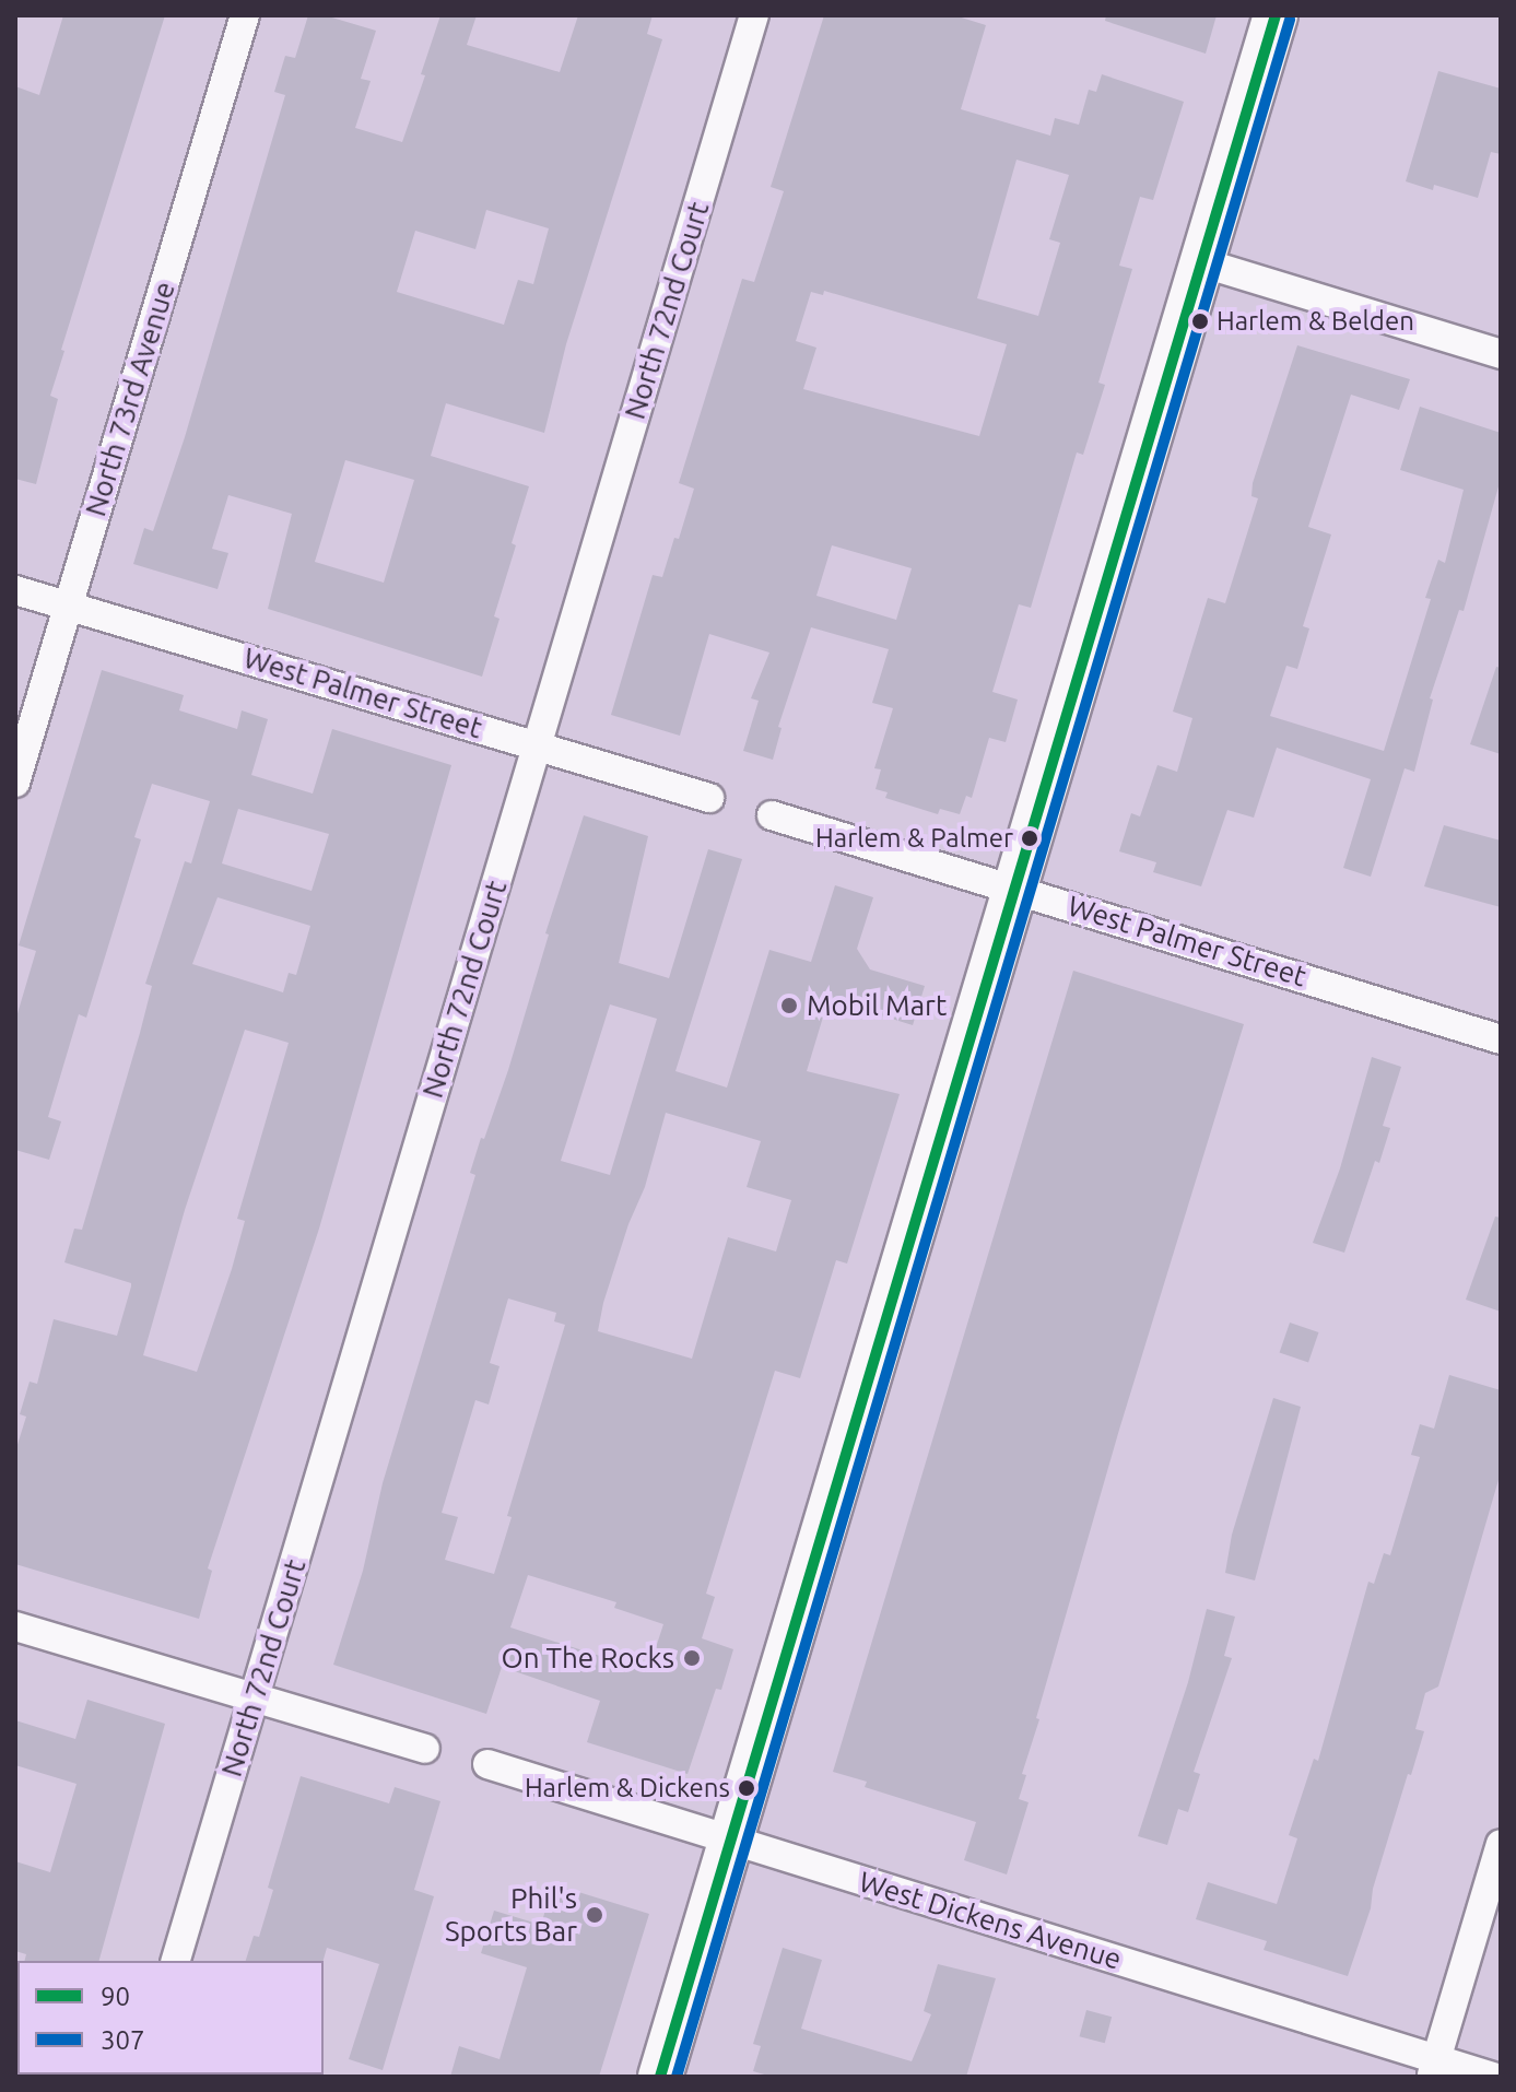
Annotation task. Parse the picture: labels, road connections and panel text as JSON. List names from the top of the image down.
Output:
{
  "streets": {
    "street": [
      "North 72nd Court",
      "North 73rd Avenue",
      "West Palmer Street",
      "West Dickens Avenue"
    ]
  },
  "crossings": [
    ["North 72nd Court", "West Palmer Street"],
    ["North 73rd Avenue", "West Palmer Street"]
  ],
  "places": [
    "Harlem & Belden",
    "Harlem & Palmer",
    "Mobil Mart",
    "On The Rocks",
    "Harlem & Dickens",
    "Phil's Sports Bar"
  ],
  "lines": ["transit line 90", "transit line 307"],
  "legend": ["90", "307"]
}
